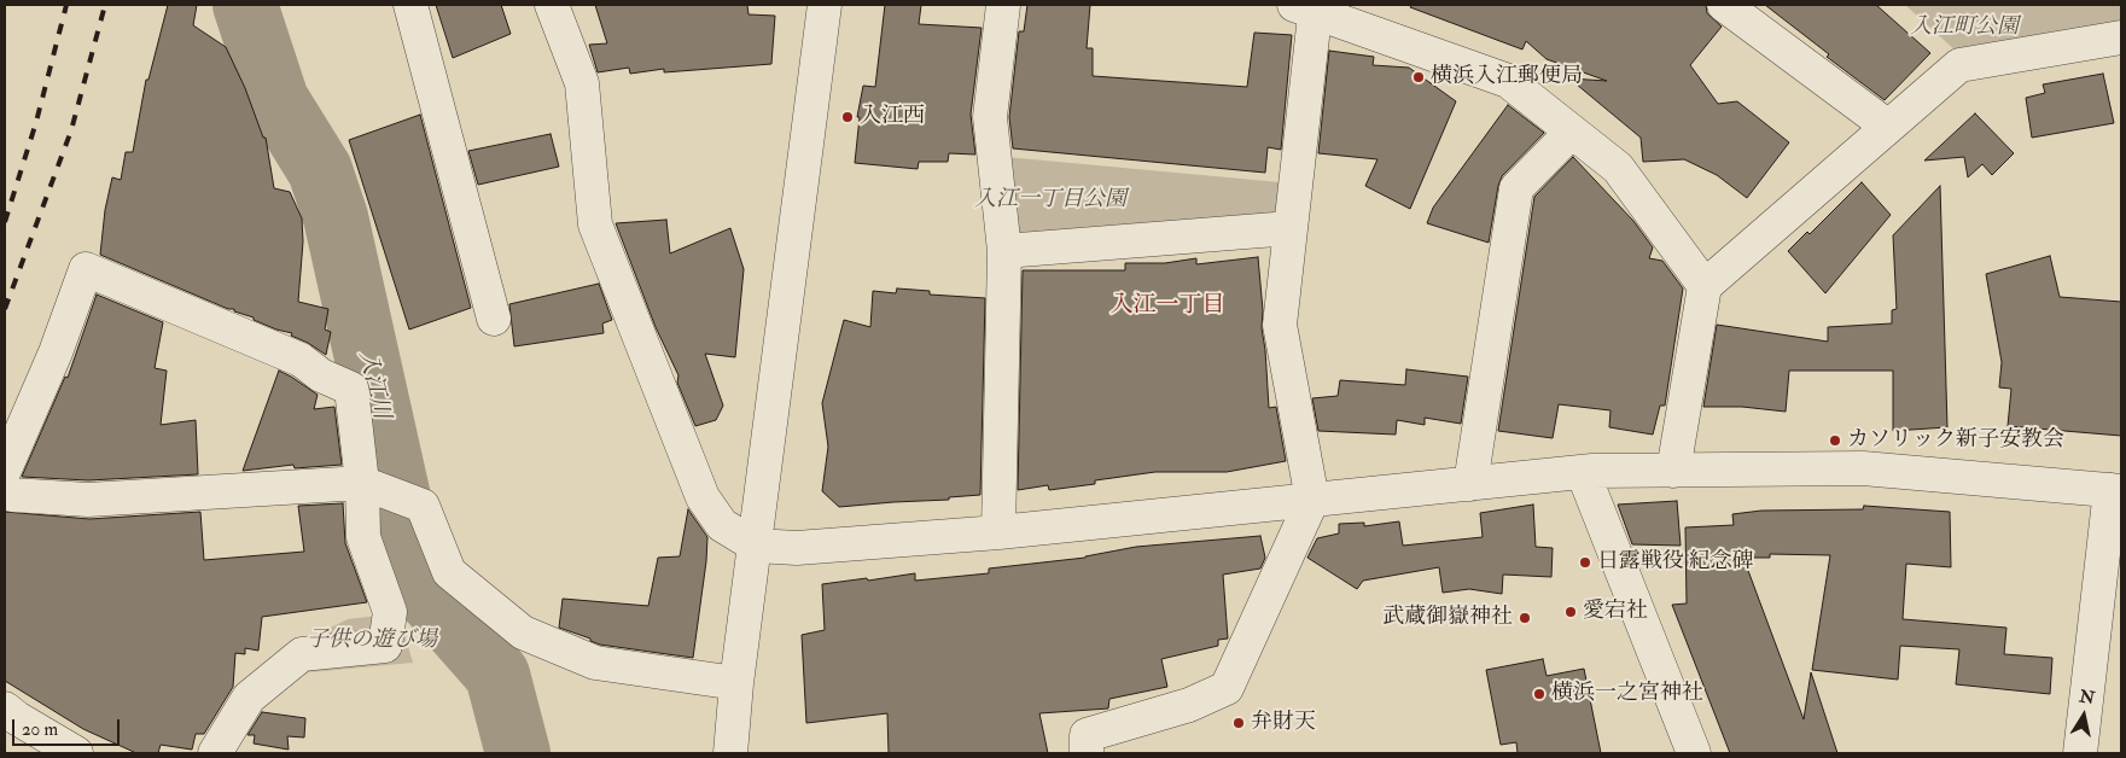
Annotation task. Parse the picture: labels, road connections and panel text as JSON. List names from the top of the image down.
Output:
{
  "districts": ["入江一丁目"],
  "water": ["入江川"],
  "parks": ["入江町公園", "入江一丁目公園", "子供の遊び場"],
  "places": [
    "横浜入江郵便局",
    "入江西",
    "カソリック新子安教会",
    "日露戦役 紀念碑",
    "愛宕社",
    "武蔵御嶽神社",
    "横浜一之宮神社",
    "弁財天"
  ],
  "scale_bar": "20 m",
  "north": "top"
}
